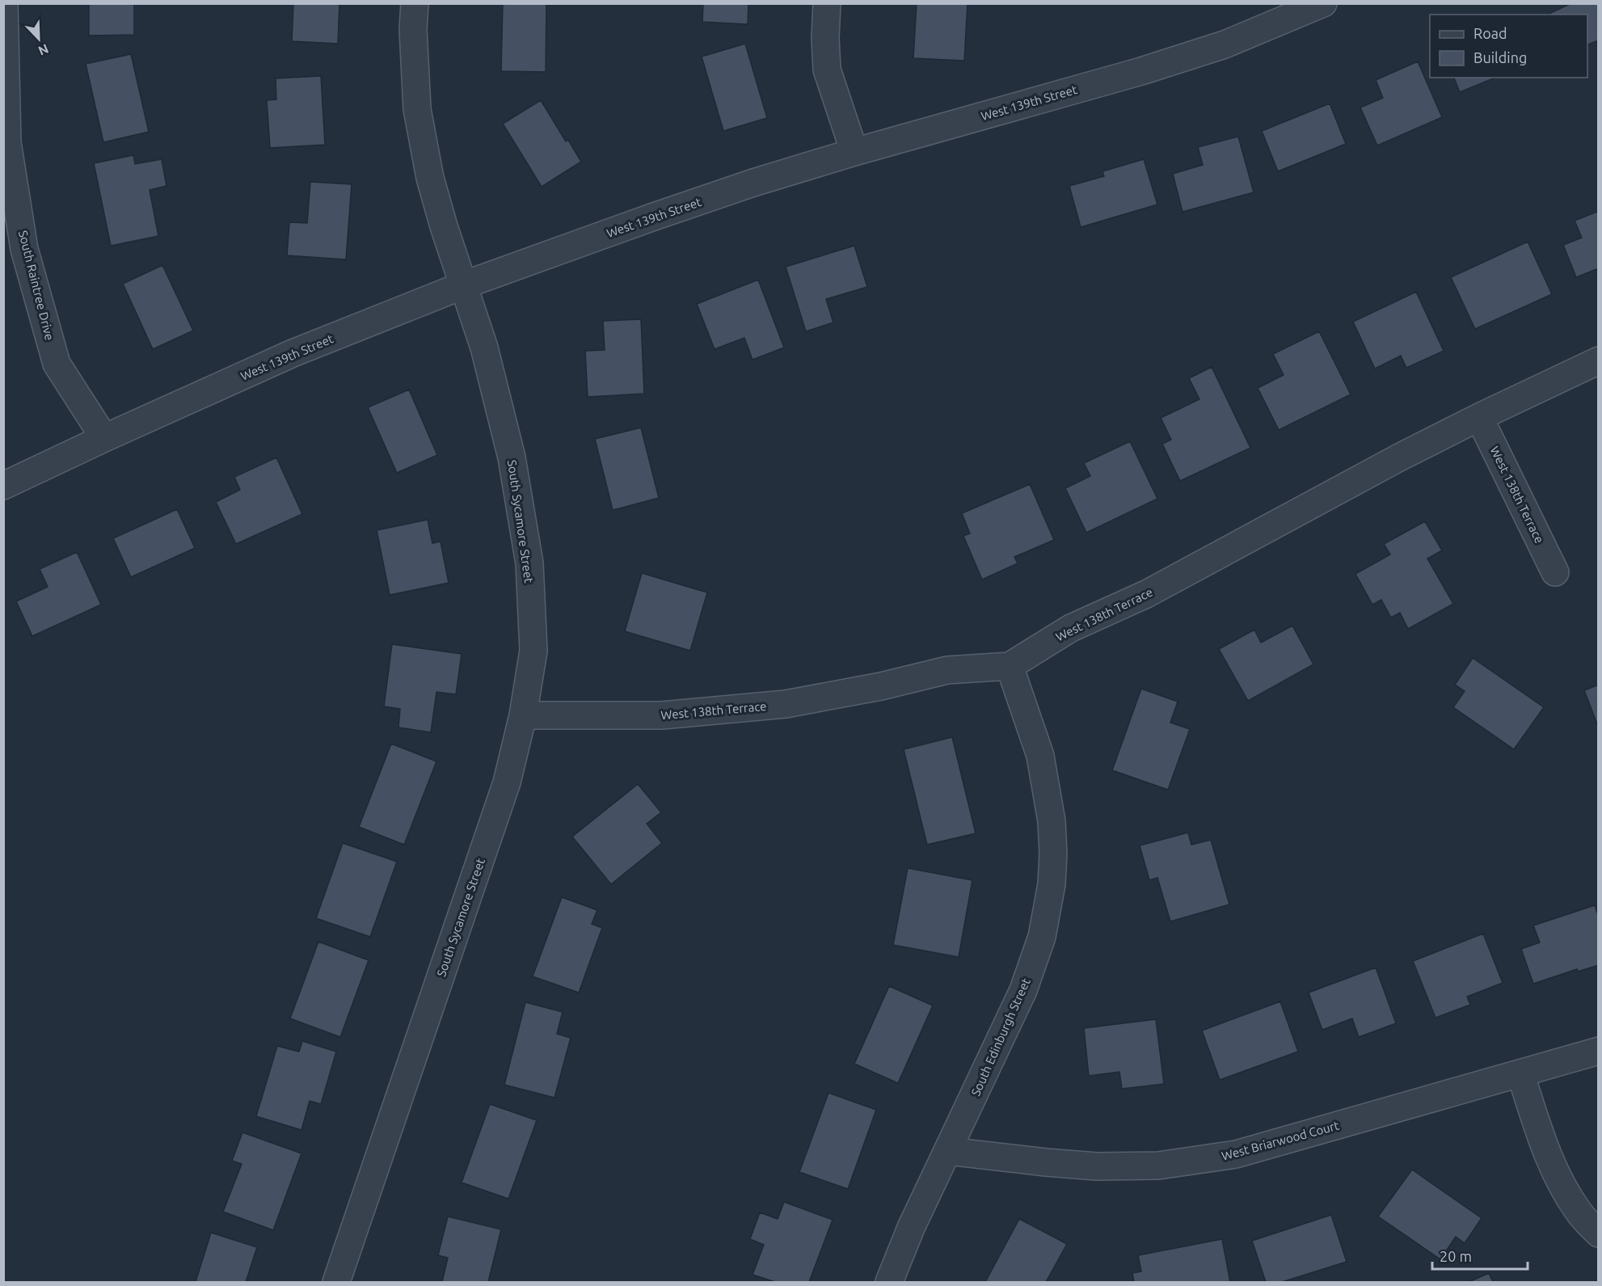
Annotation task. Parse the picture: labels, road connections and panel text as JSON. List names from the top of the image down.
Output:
{
  "streets": {
    "street": [
      "West 139th Street",
      "South Raintree Drive",
      "West 138th Terrace",
      "South Sycamore Street",
      "South Edinburgh Street",
      "West Briarwood Court"
    ]
  },
  "crossings": [
    ["West 139th Street", "South Raintree Drive"],
    ["West 139th Street", "South Sycamore Street"],
    ["West 138th Terrace", "South Sycamore Street"],
    ["West 138th Terrace", "South Edinburgh Street"],
    ["South Edinburgh Street", "West Briarwood Court"]
  ],
  "legend": ["Road", "Building"],
  "scale_bar": "20 m",
  "north": "bottom right"
}
